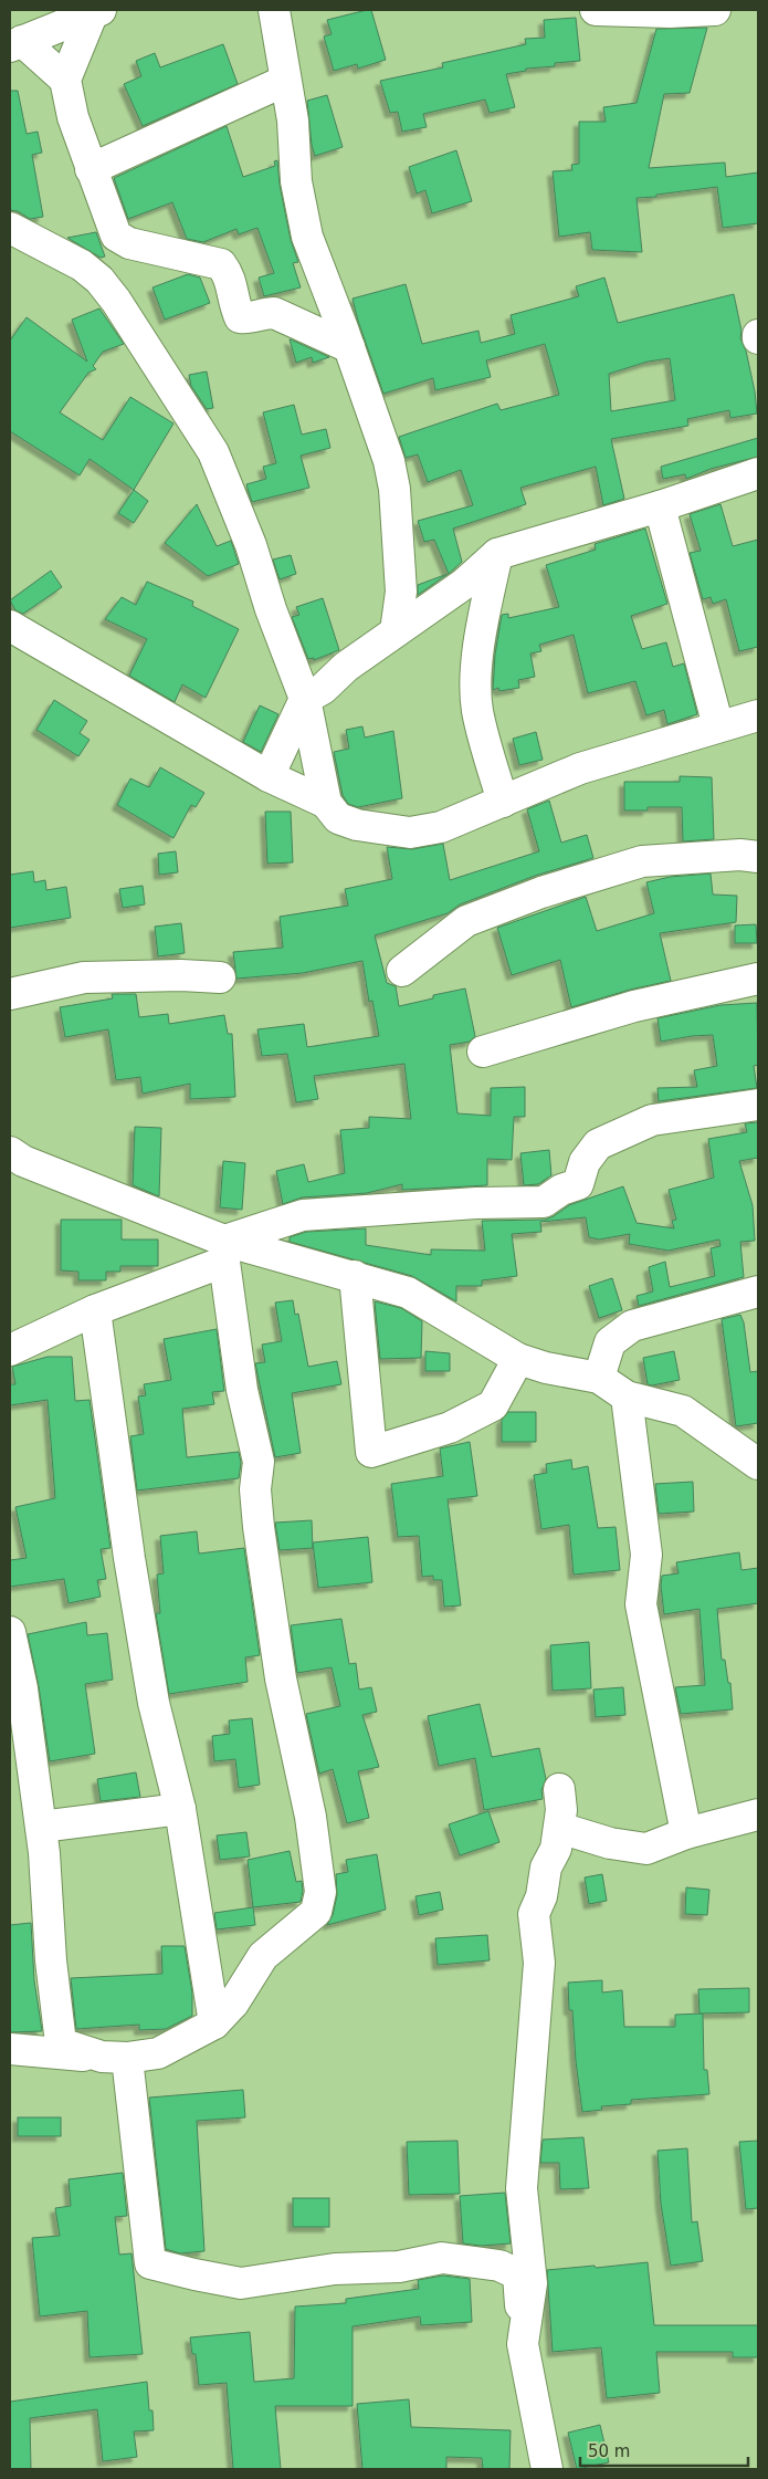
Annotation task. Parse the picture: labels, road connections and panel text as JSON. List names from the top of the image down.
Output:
{
  "scale_bar": "50 m"
}
